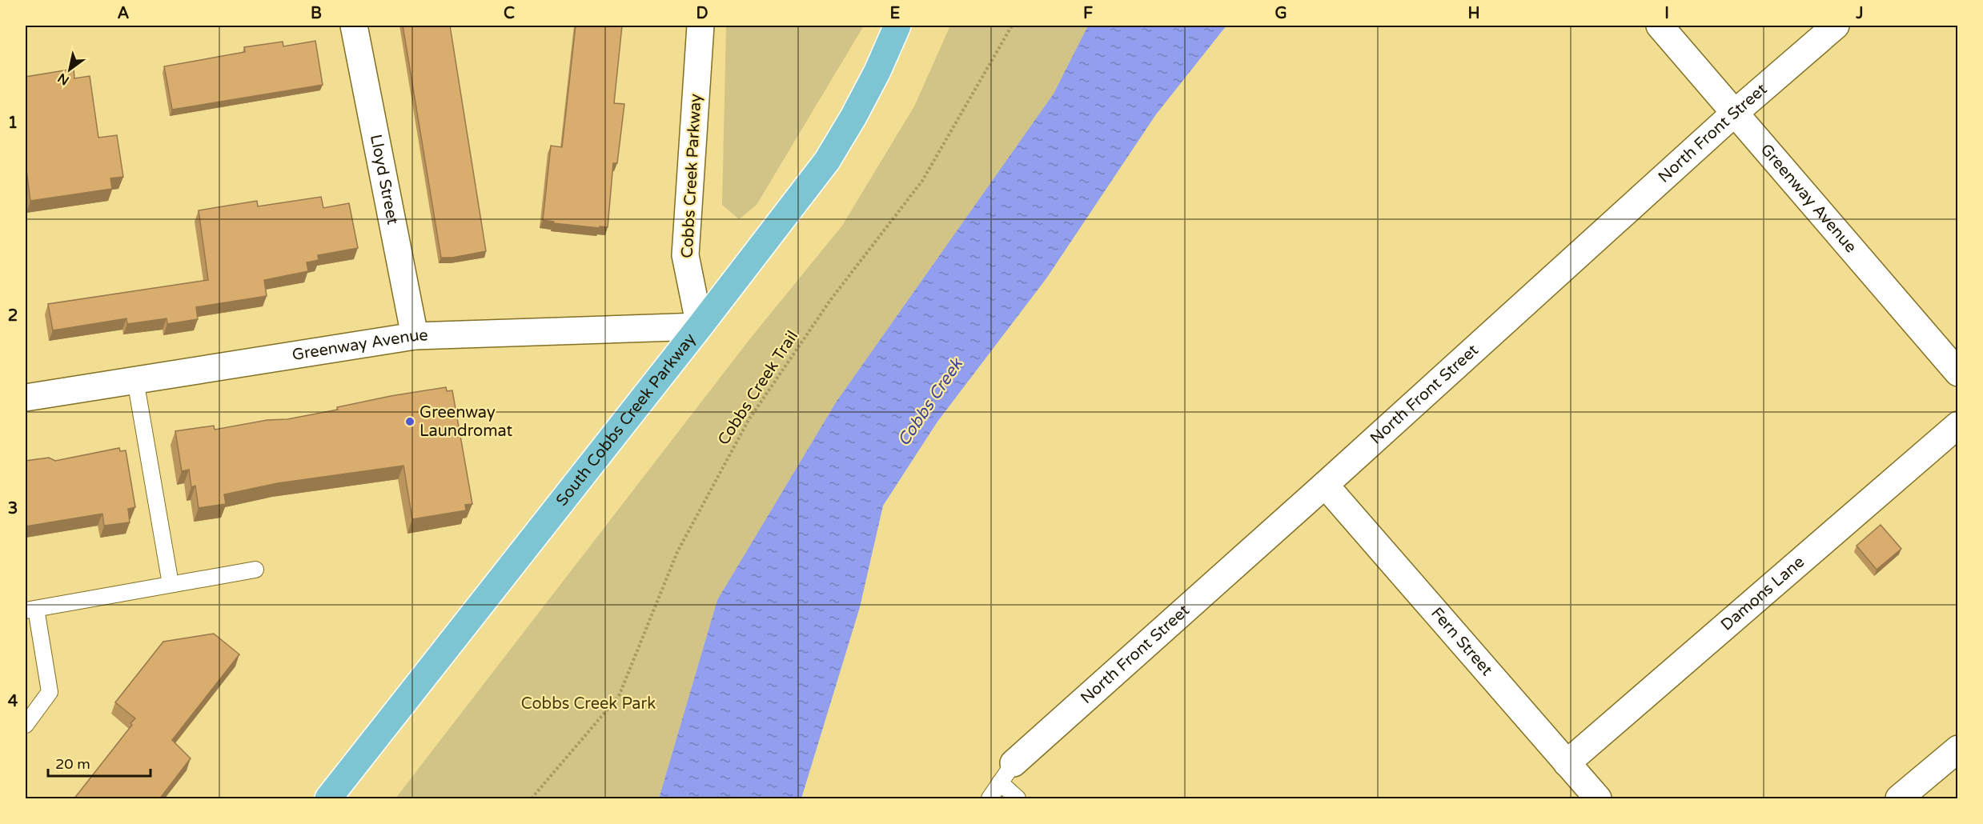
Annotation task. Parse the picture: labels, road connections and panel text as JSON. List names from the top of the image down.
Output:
{
  "streets": {
    "main road": ["South Cobbs Creek Parkway"],
    "street": [
      "North Front Street",
      "Cobbs Creek Parkway",
      "Lloyd Street",
      "Greenway Avenue",
      "Damons Lane",
      "Fern Street"
    ],
    "path": ["Cobbs Creek Trail"]
  },
  "crossings": [
    ["North Front Street", "Greenway Avenue"],
    ["North Front Street", "Fern Street"],
    ["Cobbs Creek Parkway", "Greenway Avenue"],
    ["Cobbs Creek Parkway", "South Cobbs Creek Parkway"],
    ["Lloyd Street", "Greenway Avenue"],
    ["Greenway Avenue", "South Cobbs Creek Parkway"],
    ["Damons Lane", "Fern Street"]
  ],
  "water": ["Cobbs Creek"],
  "parks": ["Cobbs Creek Park"],
  "places": ["Greenway Laundromat"],
  "scale_bar": "20 m",
  "north": "bottom left",
  "grid": {
    "columns": [
      "A",
      "B",
      "C",
      "D",
      "E",
      "F",
      "G",
      "H",
      "I",
      "J"
    ],
    "rows": [
      "1",
      "2",
      "3",
      "4"
    ]
  }
}
